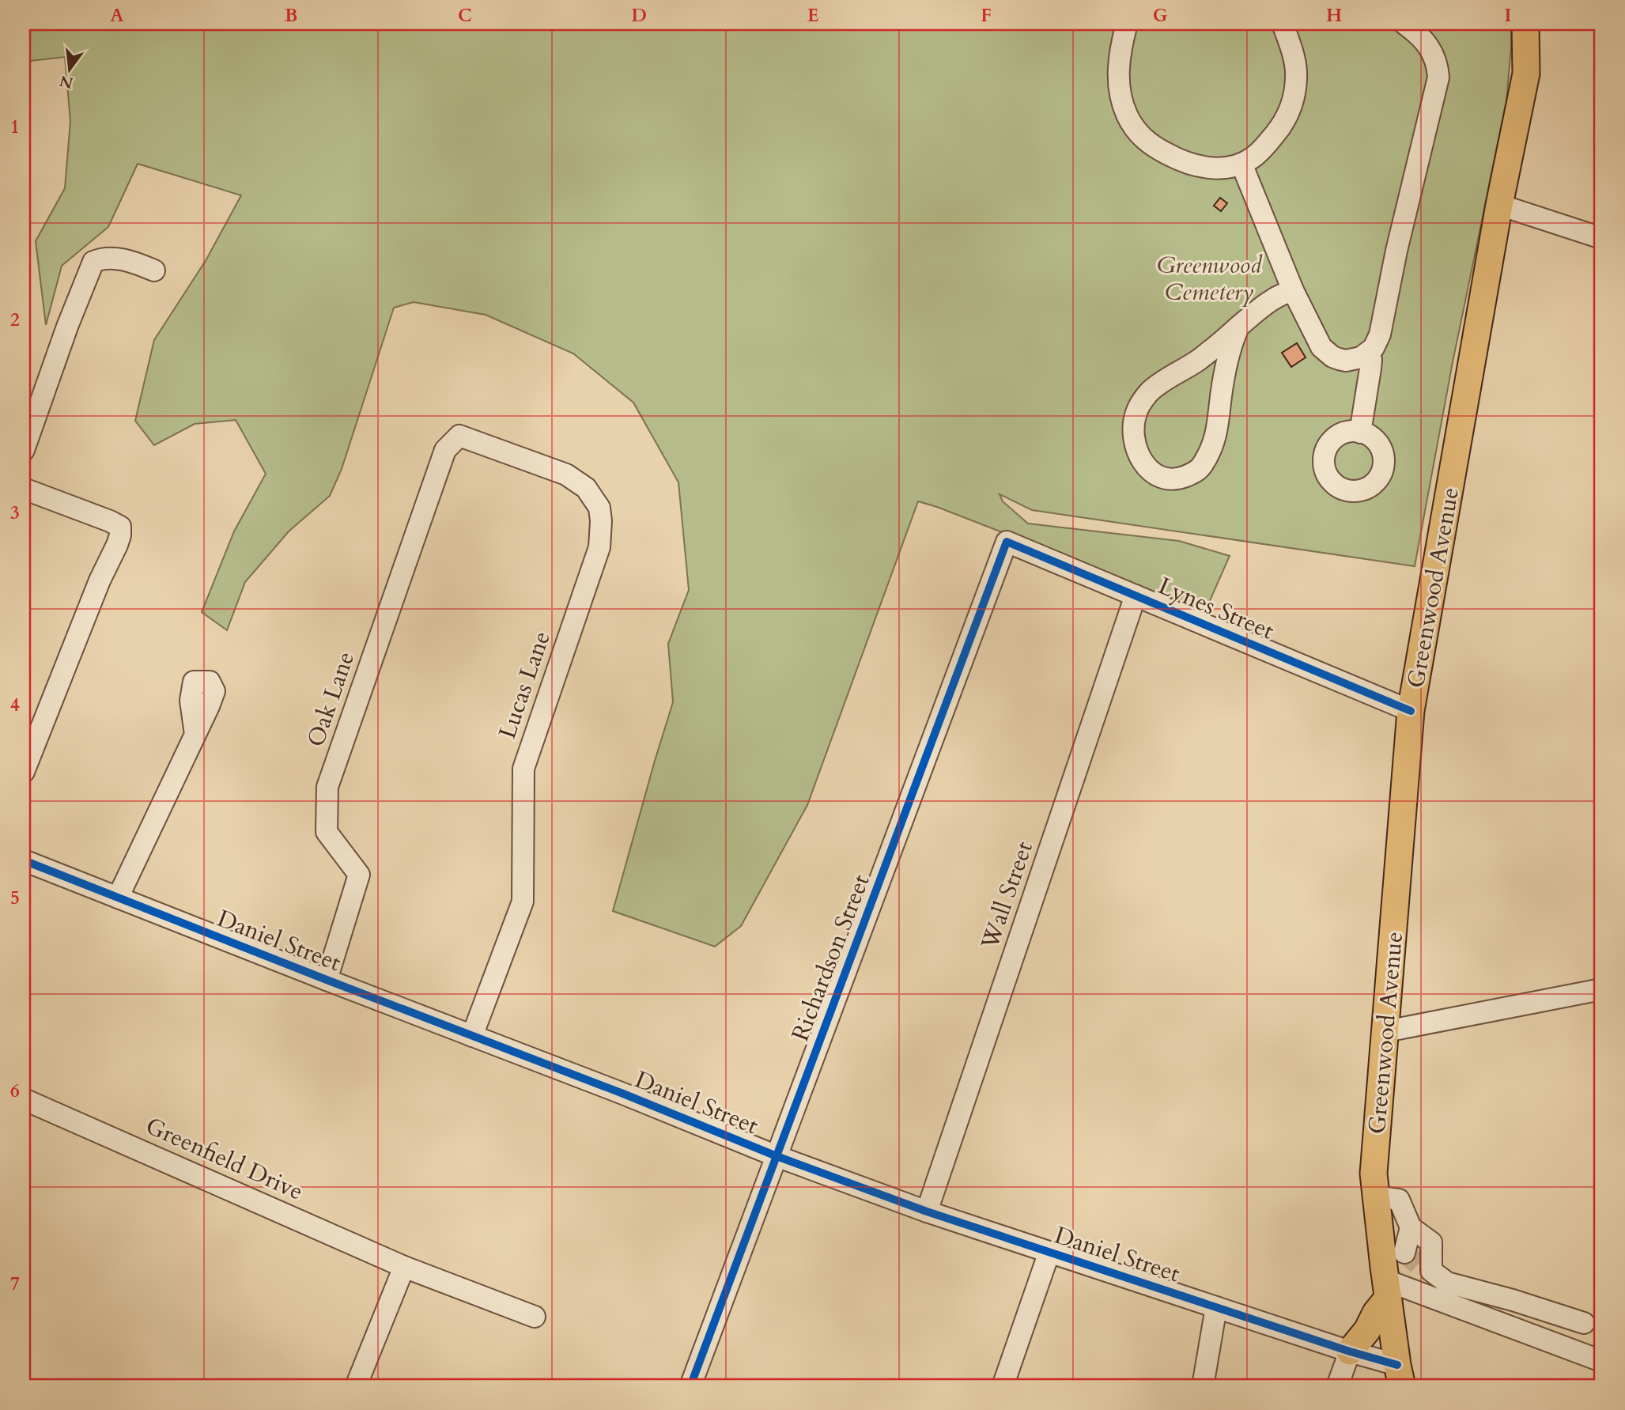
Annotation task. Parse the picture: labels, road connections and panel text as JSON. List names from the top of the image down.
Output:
{
  "streets": {
    "main road": ["Greenwood Avenue"],
    "street": [
      "Lynes Street",
      "Lucas Lane",
      "Oak Lane",
      "Wall Street",
      "Daniel Street",
      "Richardson Street",
      "Greenfield Drive"
    ]
  },
  "crossings": [
    ["Greenwood Avenue", "Lynes Street"],
    ["Greenwood Avenue", "Daniel Street"],
    ["Lynes Street", "Wall Street"],
    ["Lynes Street", "Richardson Street"],
    ["Lucas Lane", "Oak Lane"],
    ["Lucas Lane", "Daniel Street"],
    ["Oak Lane", "Daniel Street"],
    ["Wall Street", "Daniel Street"],
    ["Daniel Street", "Richardson Street"]
  ],
  "parks": ["Greenwood Cemetery"],
  "north": "bottom",
  "grid": {
    "columns": [
      "A",
      "B",
      "C",
      "D",
      "E",
      "F",
      "G",
      "H",
      "I"
    ],
    "rows": [
      "1",
      "2",
      "3",
      "4",
      "5",
      "6",
      "7"
    ]
  }
}
